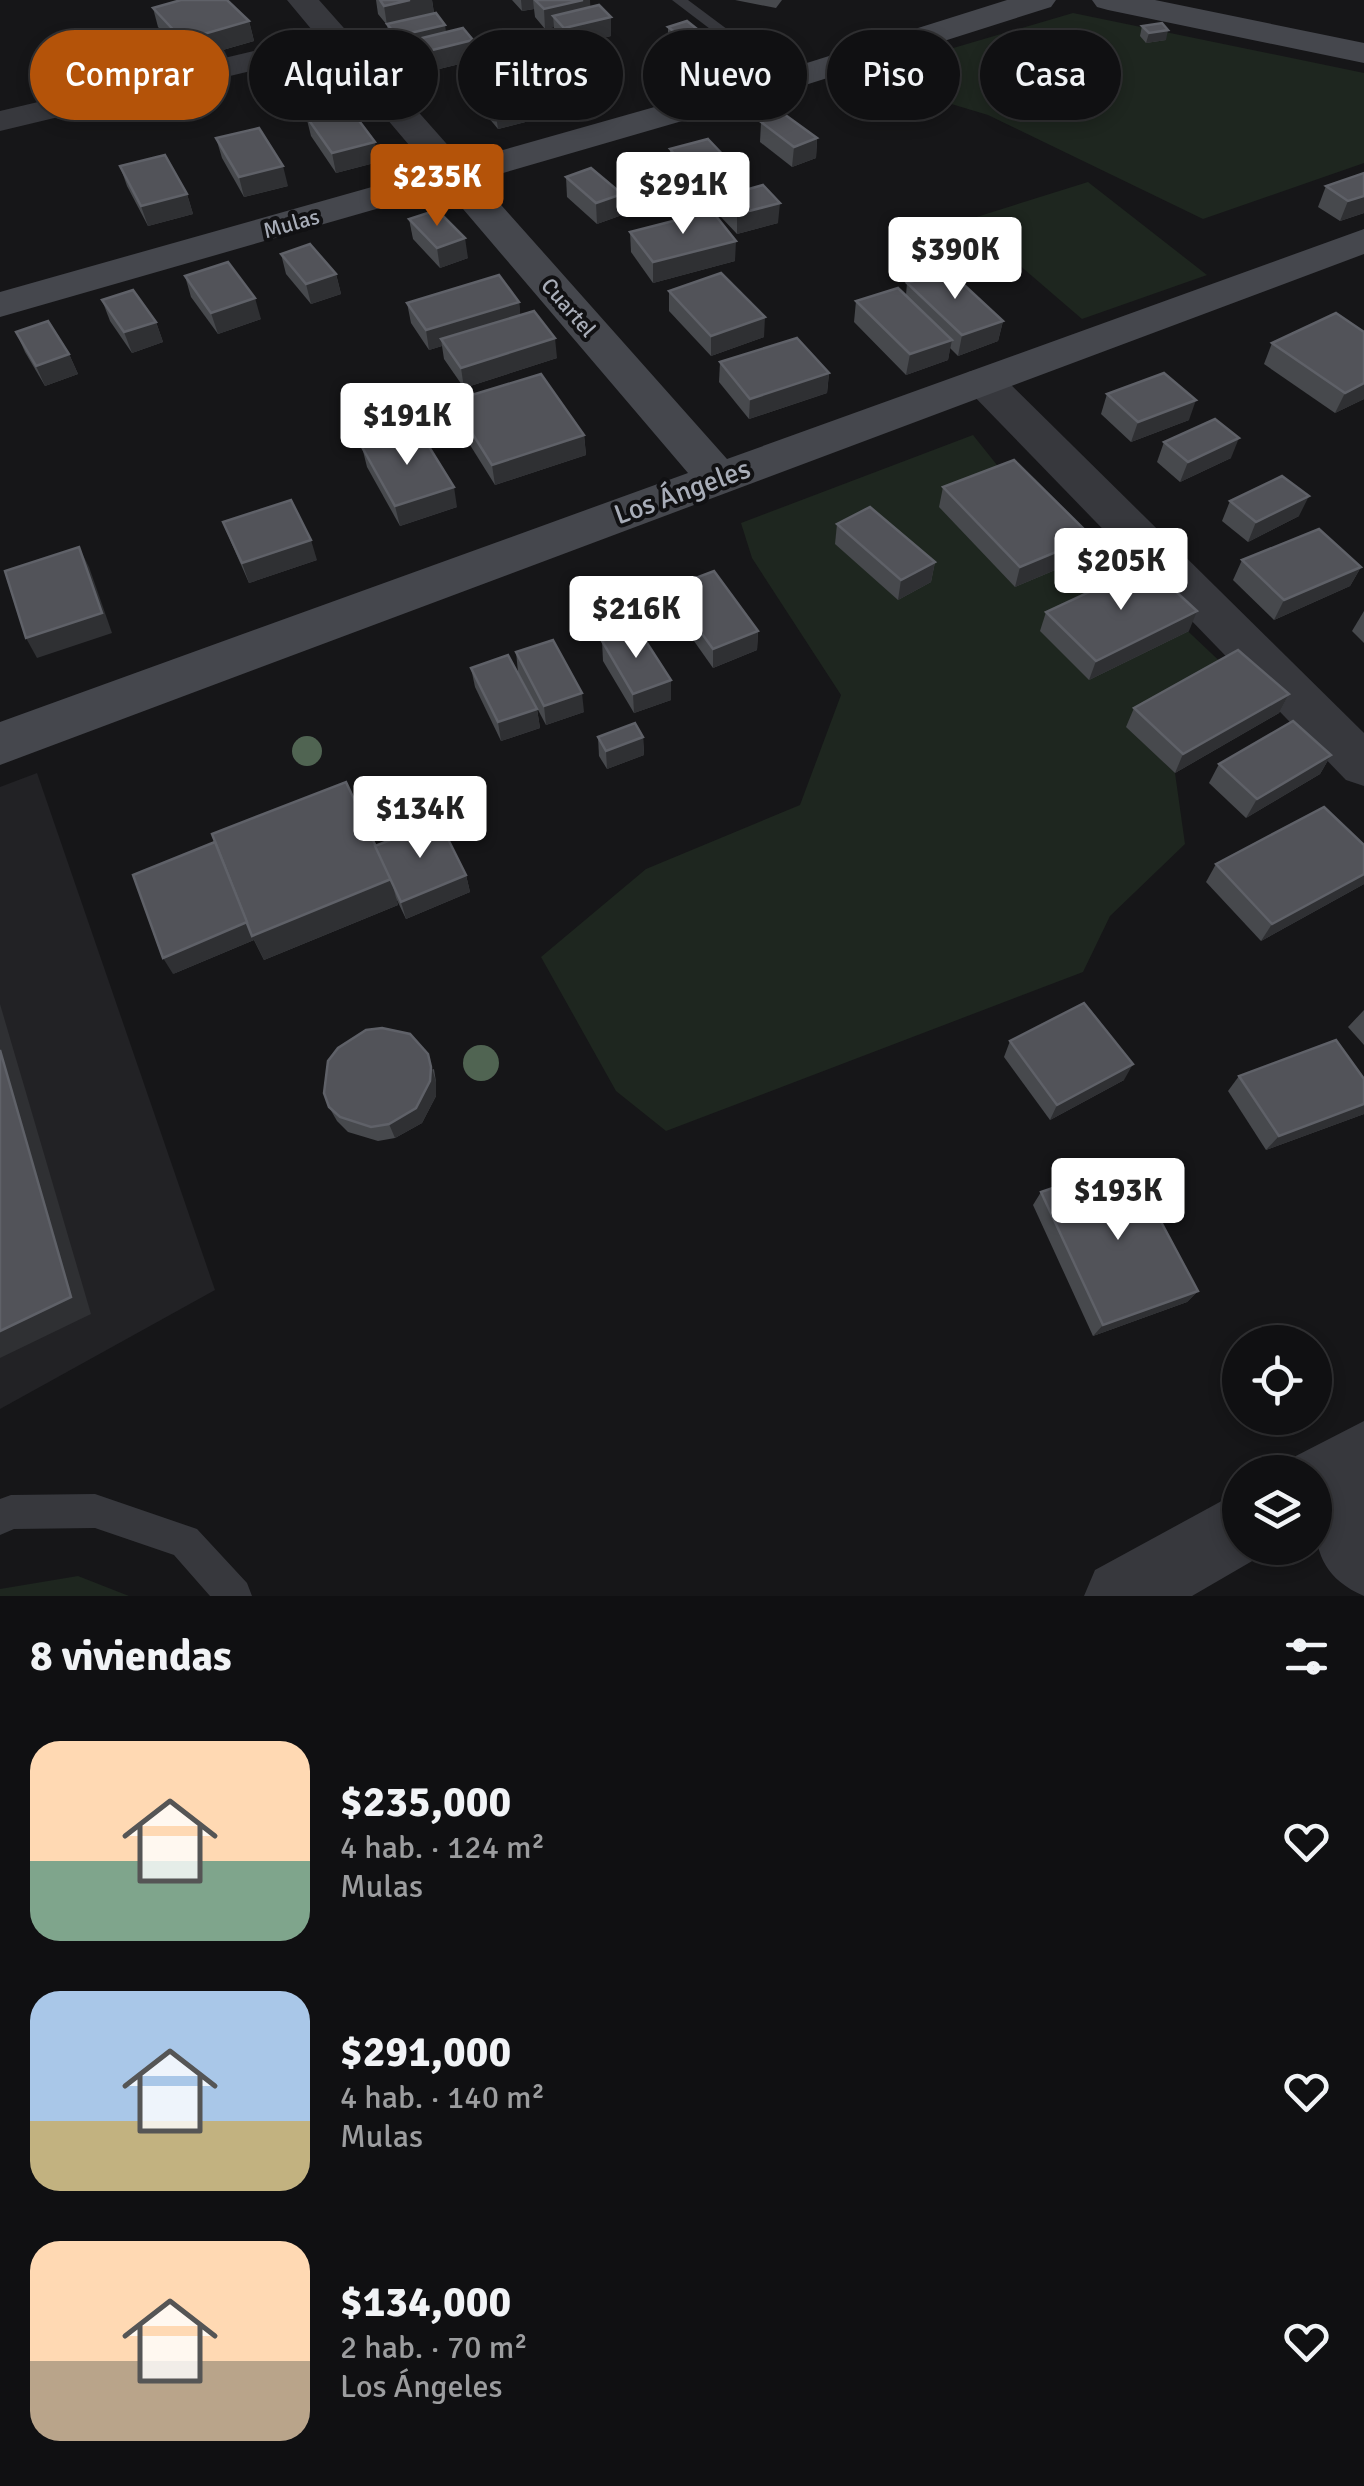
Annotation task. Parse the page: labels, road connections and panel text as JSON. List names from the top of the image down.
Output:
{
  "streets": {
    "street": ["Mulas", "Cuartel", "Los Ángeles"]
  },
  "crossings": [
    ["Mulas", "Cuartel"],
    ["Cuartel", "Los Ángeles"]
  ],
  "page": {
    "chip": [
      "Comprar",
      "Alquilar",
      "Filtros",
      "Nuevo",
      "Piso",
      "Casa"
    ],
    "price": [
      "$235K",
      "$291K",
      "$390K",
      "$191K",
      "$205K",
      "$216K",
      "$134K",
      "$193K"
    ],
    "heading": "8 viviendas",
    "list": [
      {
        "name": "$235,000",
        "note": "4 hab. · 124 m² · Mulas"
      },
      {
        "name": "$291,000",
        "note": "4 hab. · 140 m² · Mulas"
      },
      {
        "name": "$134,000",
        "note": "2 hab. · 70 m² · Los Ángeles"
      }
    ]
  }
}
